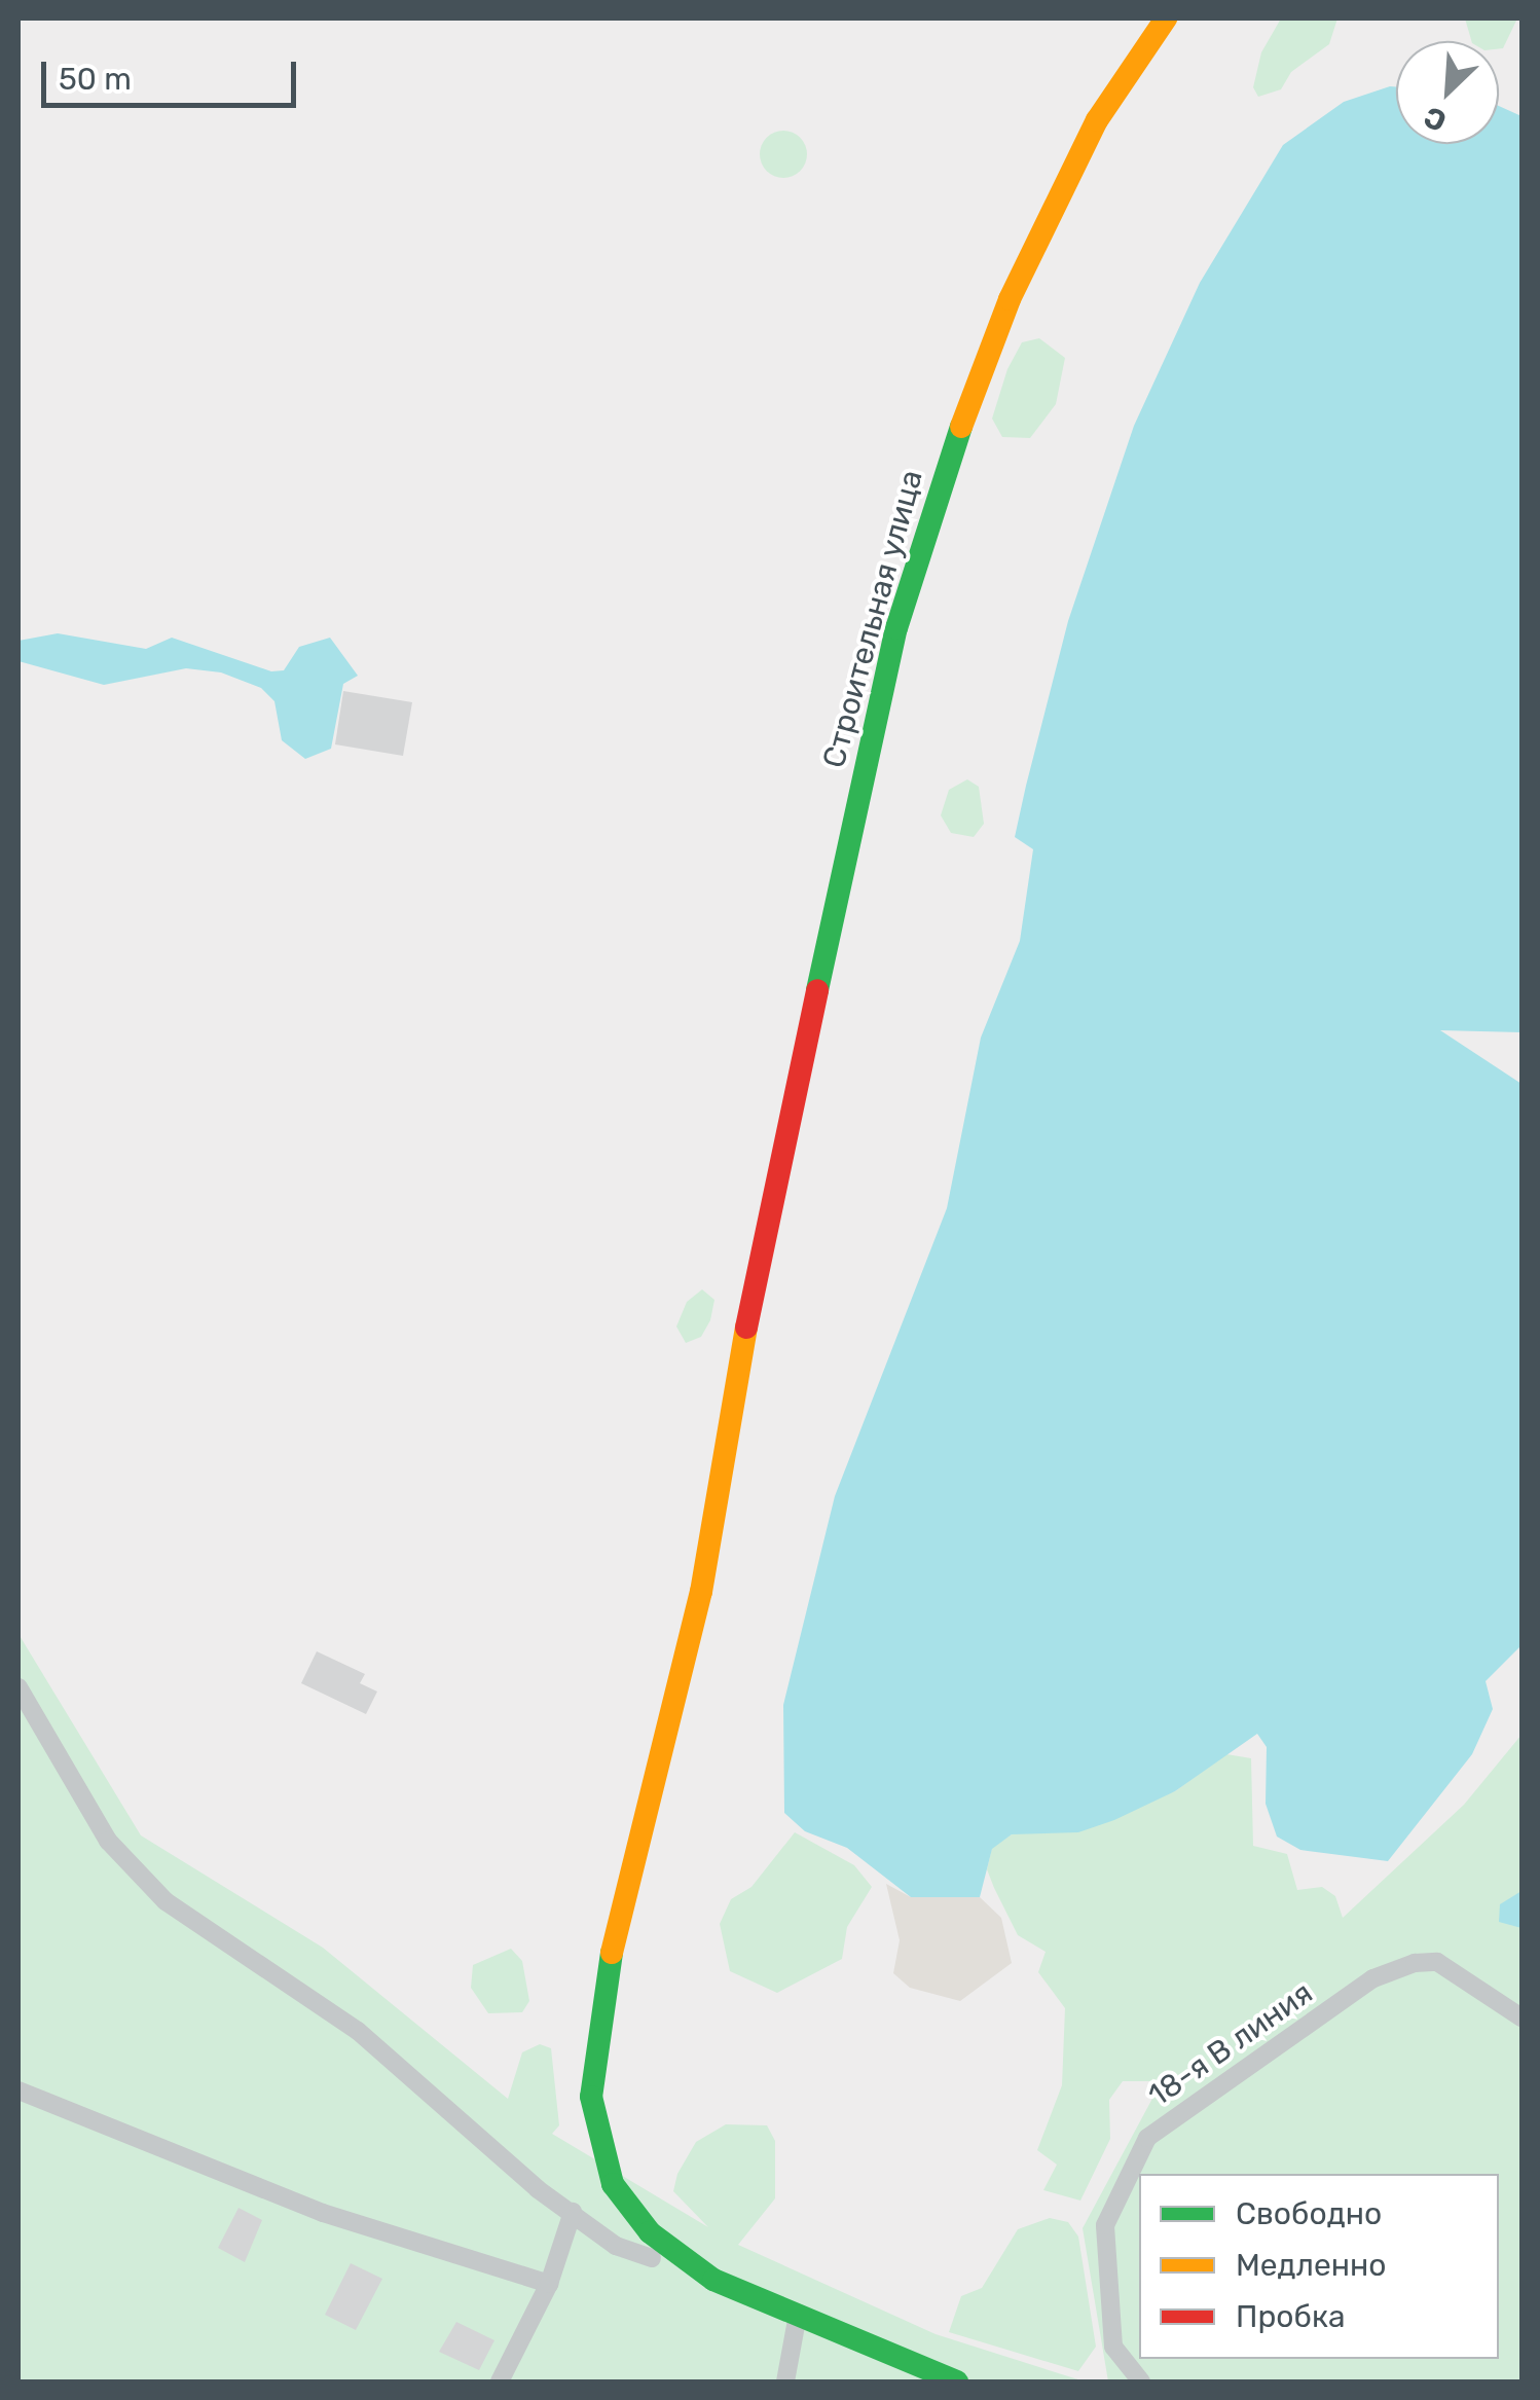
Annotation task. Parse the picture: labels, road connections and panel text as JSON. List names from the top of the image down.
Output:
{
  "streets": {
    "street": ["Строительная улица"],
    "lane": ["18-я В линия"]
  },
  "legend": ["Свободно", "Медленно", "Пробка"],
  "scale_bar": "50 m",
  "north": "bottom left"
}
